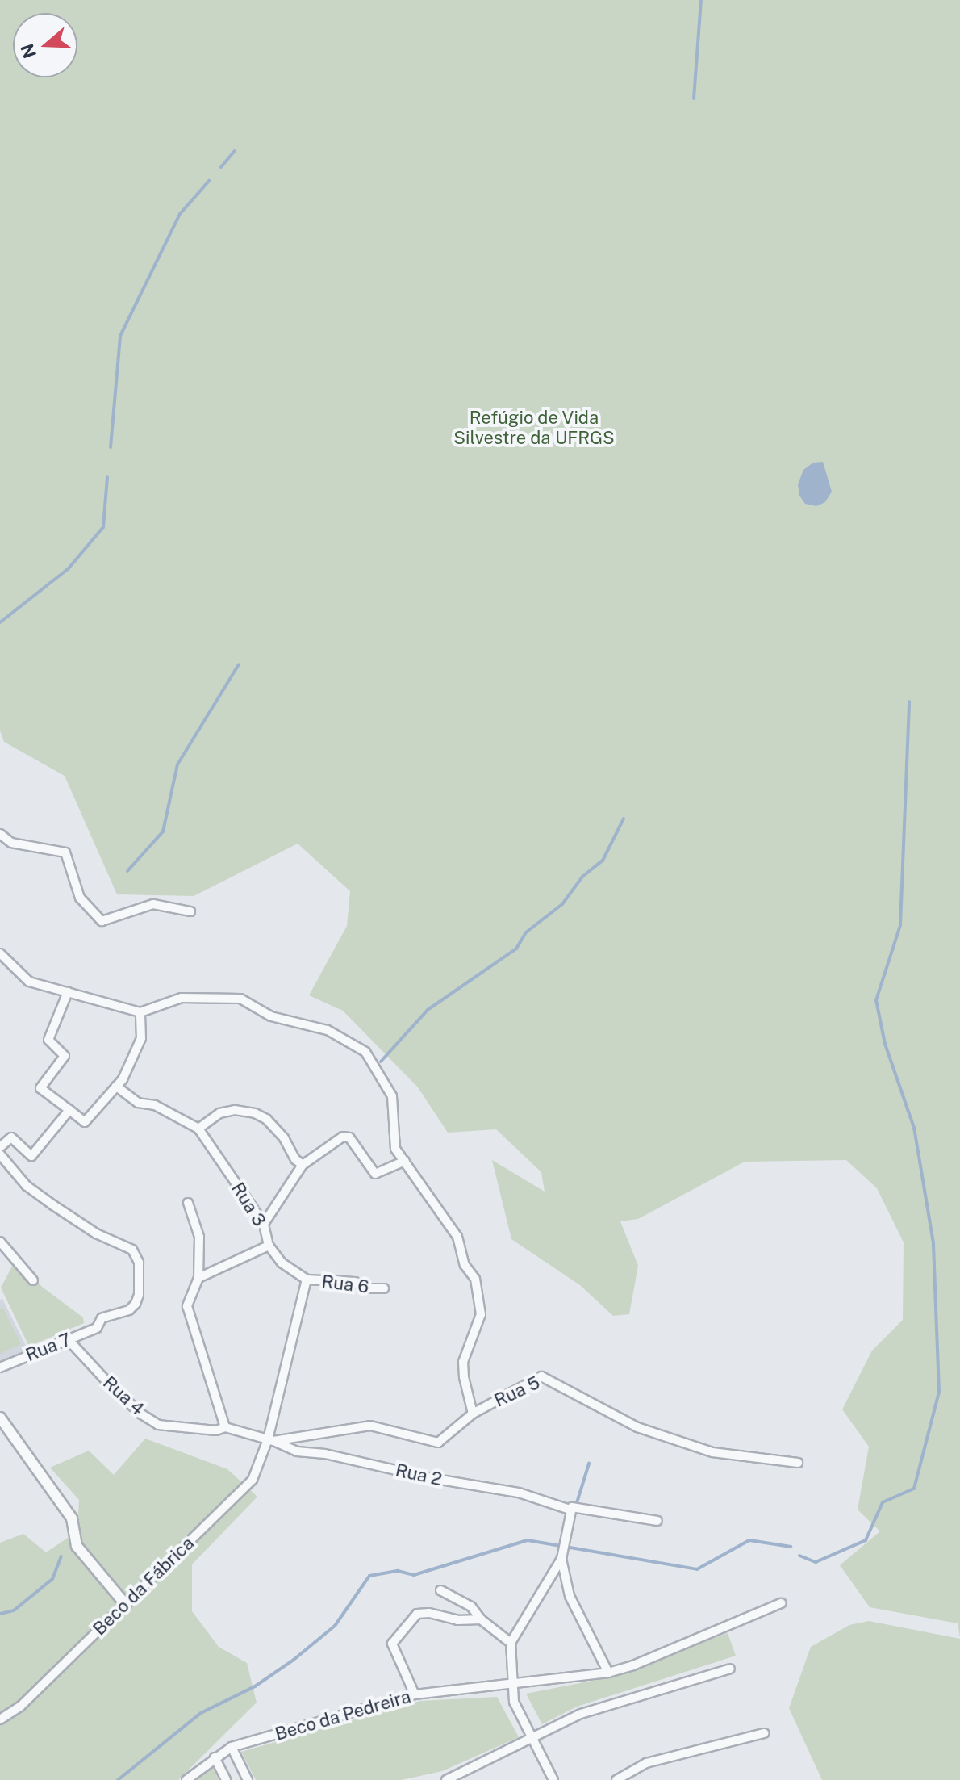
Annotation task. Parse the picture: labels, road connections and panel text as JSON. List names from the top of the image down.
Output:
{
  "streets": {
    "street": [
      "Rua 3",
      "Rua 6",
      "Rua 7",
      "Rua 5",
      "Rua 4",
      "Rua 2",
      "Beco da Fábrica",
      "Beco da Pedreira"
    ]
  },
  "crossings": [
    ["Rua 3", "Rua 6"],
    ["Rua 7", "Rua 4"],
    ["Rua 5", "Rua 4"],
    ["Rua 5", "Rua 2"],
    ["Rua 5", "Beco da Fábrica"],
    ["Rua 4", "Rua 2"],
    ["Rua 4", "Beco da Fábrica"],
    ["Rua 2", "Beco da Fábrica"]
  ],
  "parks": ["Refúgio de Vida Silvestre da UFRGS"],
  "north": "left"
}
